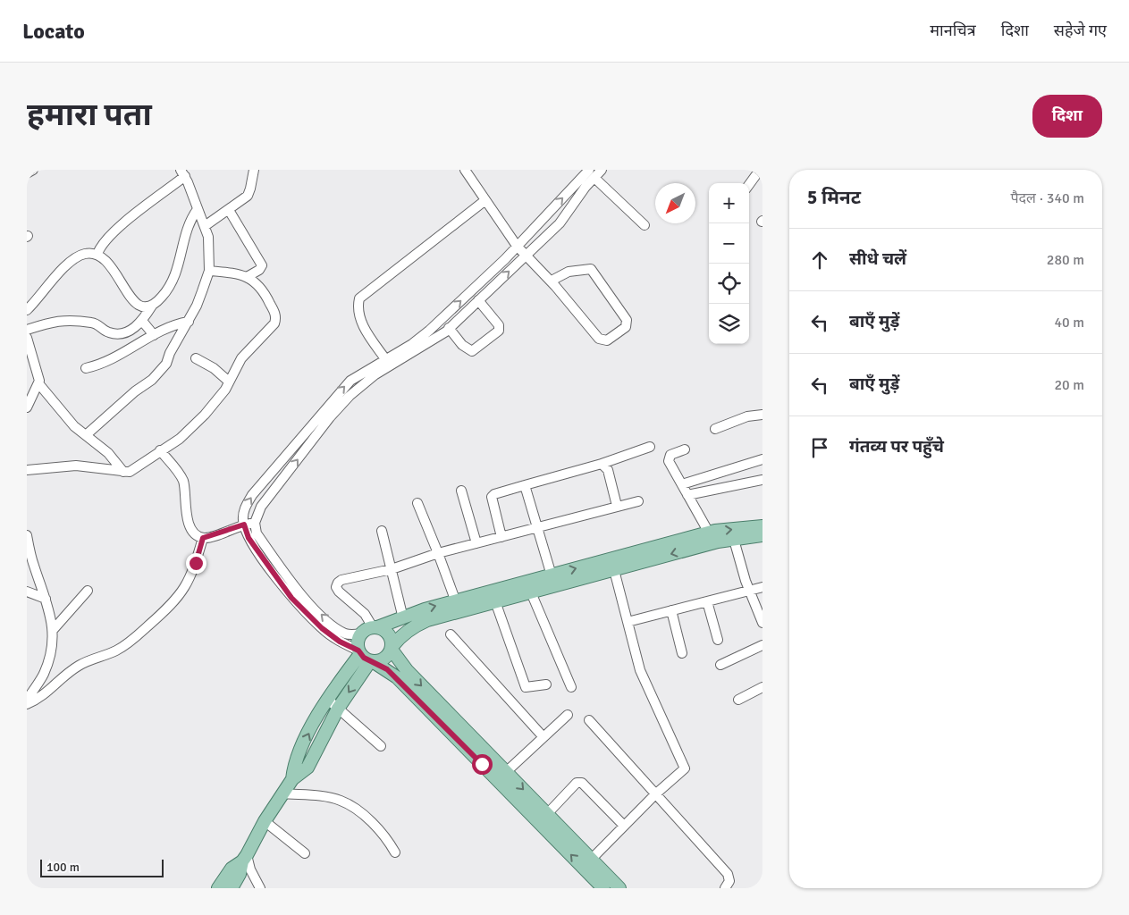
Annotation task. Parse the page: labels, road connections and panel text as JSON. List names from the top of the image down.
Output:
{
  "scale_bar": "100 m",
  "north": "bottom left",
  "page": {
    "header": "Locato",
    "nav": ["मानचित्र", "दिशा", "सहेजे गए"],
    "buttons": "दिशा",
    "title": "हमारा पता",
    "heading": ["5 मिनट", "पैदल · 340 m"],
    "map_buttons": ["+", "−"],
    "list": [
      ["सीधे चलें", "280 m"],
      ["बाएँ मुड़ें", "40 m"],
      ["बाएँ मुड़ें", "20 m"],
      "गंतव्य पर पहुँचे"
    ],
    "scale": "100 m"
  }
}
